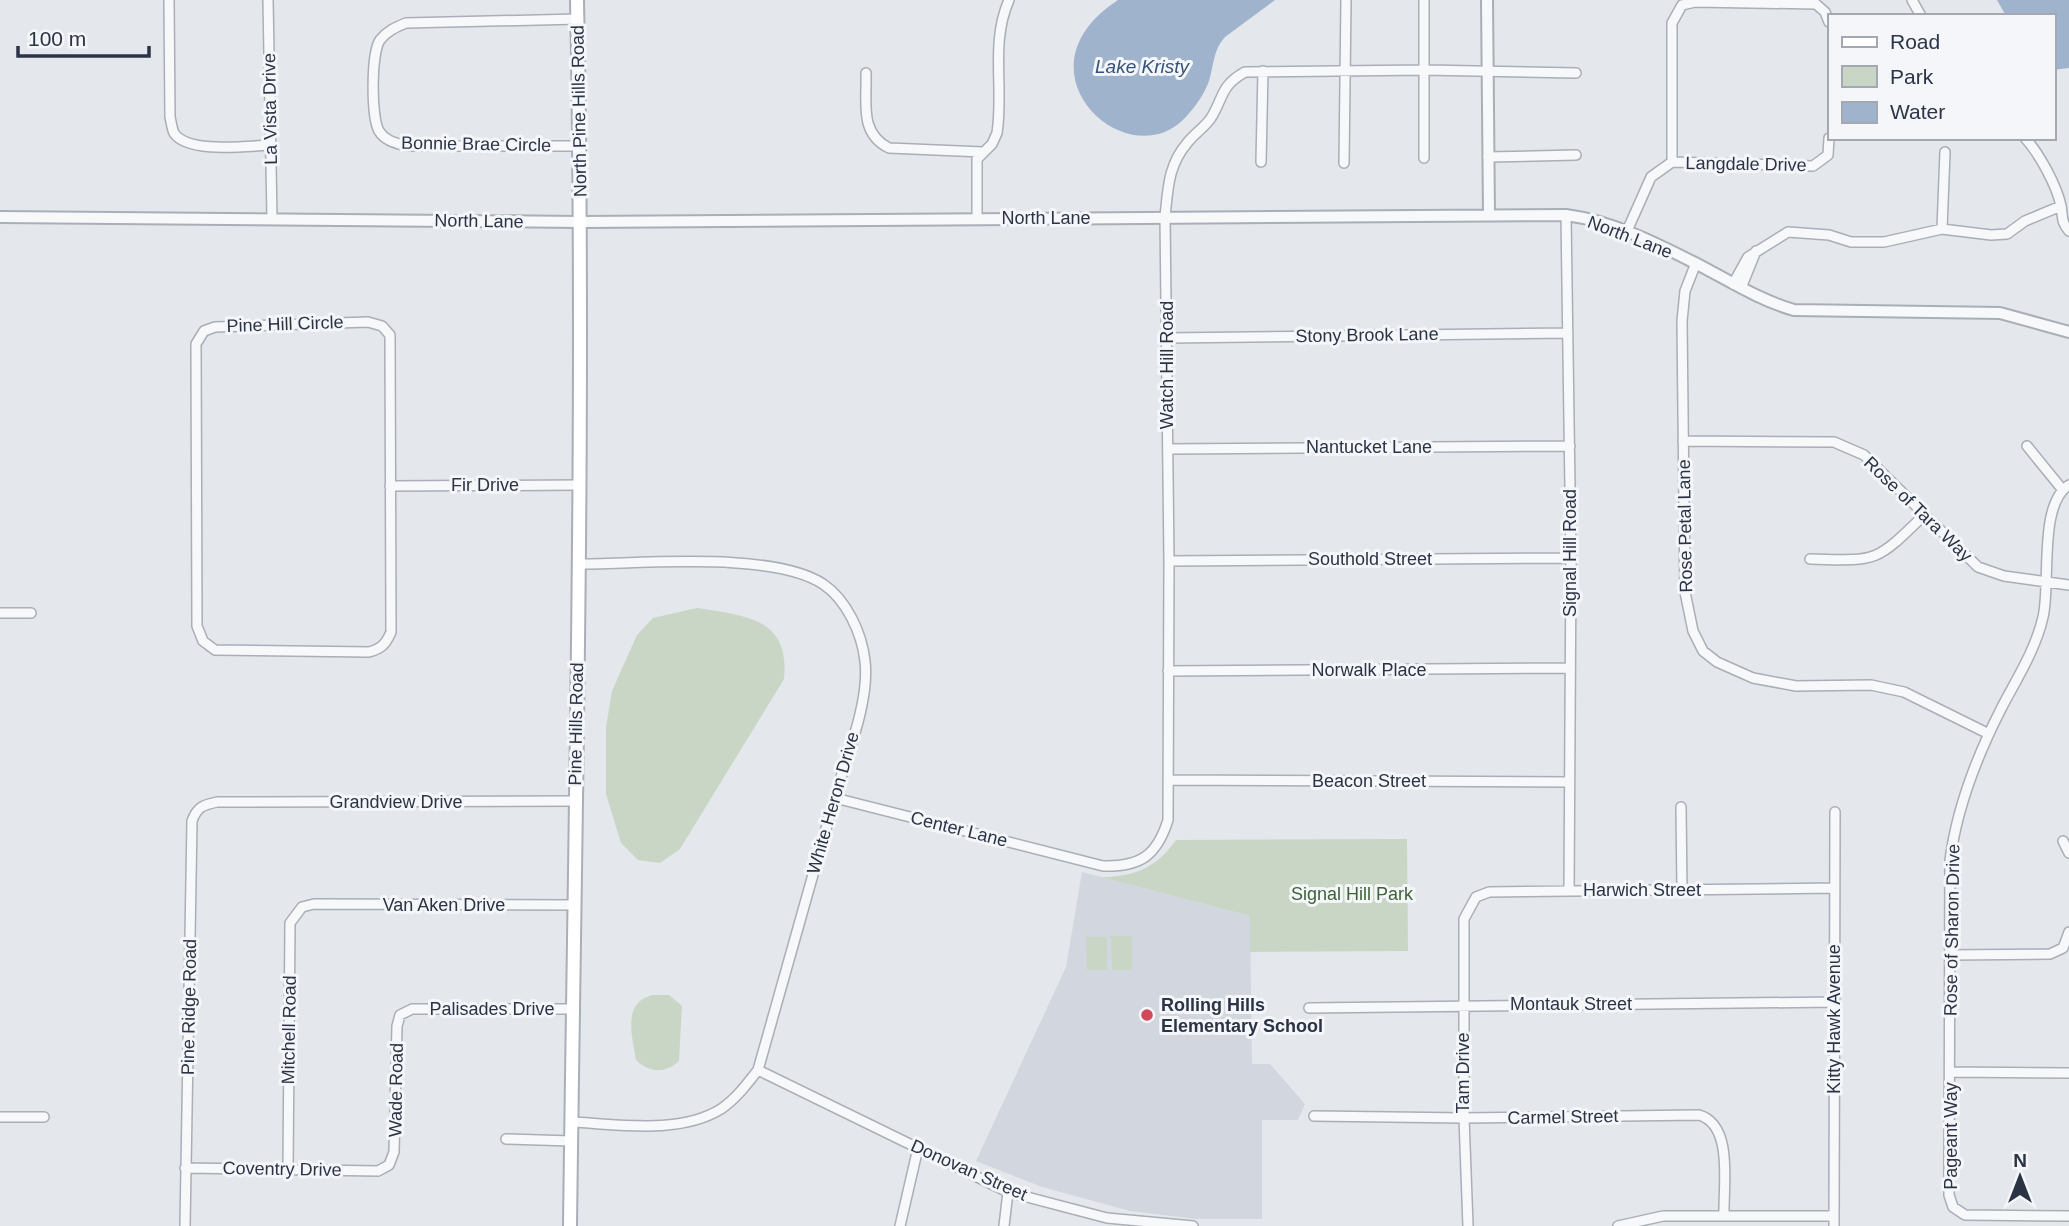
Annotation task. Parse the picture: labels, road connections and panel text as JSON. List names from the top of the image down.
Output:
{
  "streets": {
    "main road": ["North Pine Hills Road", "Pine Hills Road"],
    "street": [
      "La Vista Drive",
      "Bonnie Brae Circle",
      "Langdale Drive",
      "North Lane",
      "Pine Hill Circle",
      "Stony Brook Lane",
      "Watch Hill Road",
      "Nantucket Lane",
      "Fir Drive",
      "Rose of Tara Way",
      "Rose Petal Lane",
      "Signal Hill Road",
      "Southold Street",
      "Norwalk Place",
      "Beacon Street",
      "Grandview Drive",
      "White Heron Drive",
      "Center Lane",
      "Harwich Street",
      "Van Aken Drive",
      "Rose of Sharon Drive",
      "Montauk Street",
      "Pine Ridge Road",
      "Palisades Drive",
      "Kitty Hawk Avenue",
      "Mitchell Road",
      "Tam Drive",
      "Wade Road",
      "Carmel Street",
      "Pageant Way",
      "Coventry Drive",
      "Donovan Street"
    ]
  },
  "crossings": [
    ["La Vista Drive", "North Lane"],
    ["North Pine Hills Road", "Bonnie Brae Circle"],
    ["North Pine Hills Road", "North Lane"],
    ["North Pine Hills Road", "Pine Hills Road"],
    ["Langdale Drive", "North Lane"],
    ["North Lane", "Watch Hill Road"],
    ["North Lane", "Rose Petal Lane"],
    ["North Lane", "Signal Hill Road"],
    ["North Lane", "Pine Hills Road"],
    ["Pine Hill Circle", "Fir Drive"],
    ["Stony Brook Lane", "Watch Hill Road"],
    ["Stony Brook Lane", "Signal Hill Road"],
    ["Watch Hill Road", "Nantucket Lane"],
    ["Watch Hill Road", "Southold Street"],
    ["Watch Hill Road", "Norwalk Place"],
    ["Watch Hill Road", "Beacon Street"],
    ["Watch Hill Road", "Center Lane"],
    ["Nantucket Lane", "Signal Hill Road"],
    ["Fir Drive", "Pine Hills Road"],
    ["Rose of Tara Way", "Rose Petal Lane"],
    ["Rose of Tara Way", "Rose of Sharon Drive"],
    ["Rose Petal Lane", "Rose of Sharon Drive"],
    ["Signal Hill Road", "Southold Street"],
    ["Signal Hill Road", "Norwalk Place"],
    ["Signal Hill Road", "Beacon Street"],
    ["Signal Hill Road", "Harwich Street"],
    ["Pine Hills Road", "Grandview Drive"],
    ["Pine Hills Road", "White Heron Drive"],
    ["Pine Hills Road", "Van Aken Drive"],
    ["Pine Hills Road", "Palisades Drive"],
    ["Grandview Drive", "Pine Ridge Road"],
    ["White Heron Drive", "Center Lane"],
    ["White Heron Drive", "Donovan Street"],
    ["Harwich Street", "Kitty Hawk Avenue"],
    ["Harwich Street", "Tam Drive"],
    ["Van Aken Drive", "Mitchell Road"],
    ["Rose of Sharon Drive", "Pageant Way"],
    ["Montauk Street", "Kitty Hawk Avenue"],
    ["Montauk Street", "Tam Drive"],
    ["Pine Ridge Road", "Coventry Drive"],
    ["Palisades Drive", "Wade Road"],
    ["Mitchell Road", "Coventry Drive"],
    ["Tam Drive", "Carmel Street"],
    ["Wade Road", "Coventry Drive"]
  ],
  "water": ["Lake Kristy"],
  "parks": ["Signal Hill Park"],
  "places": ["Rolling Hills Elementary School"],
  "legend": ["Road", "Park", "Water"],
  "scale_bar": "100 m",
  "north": "top"
}
